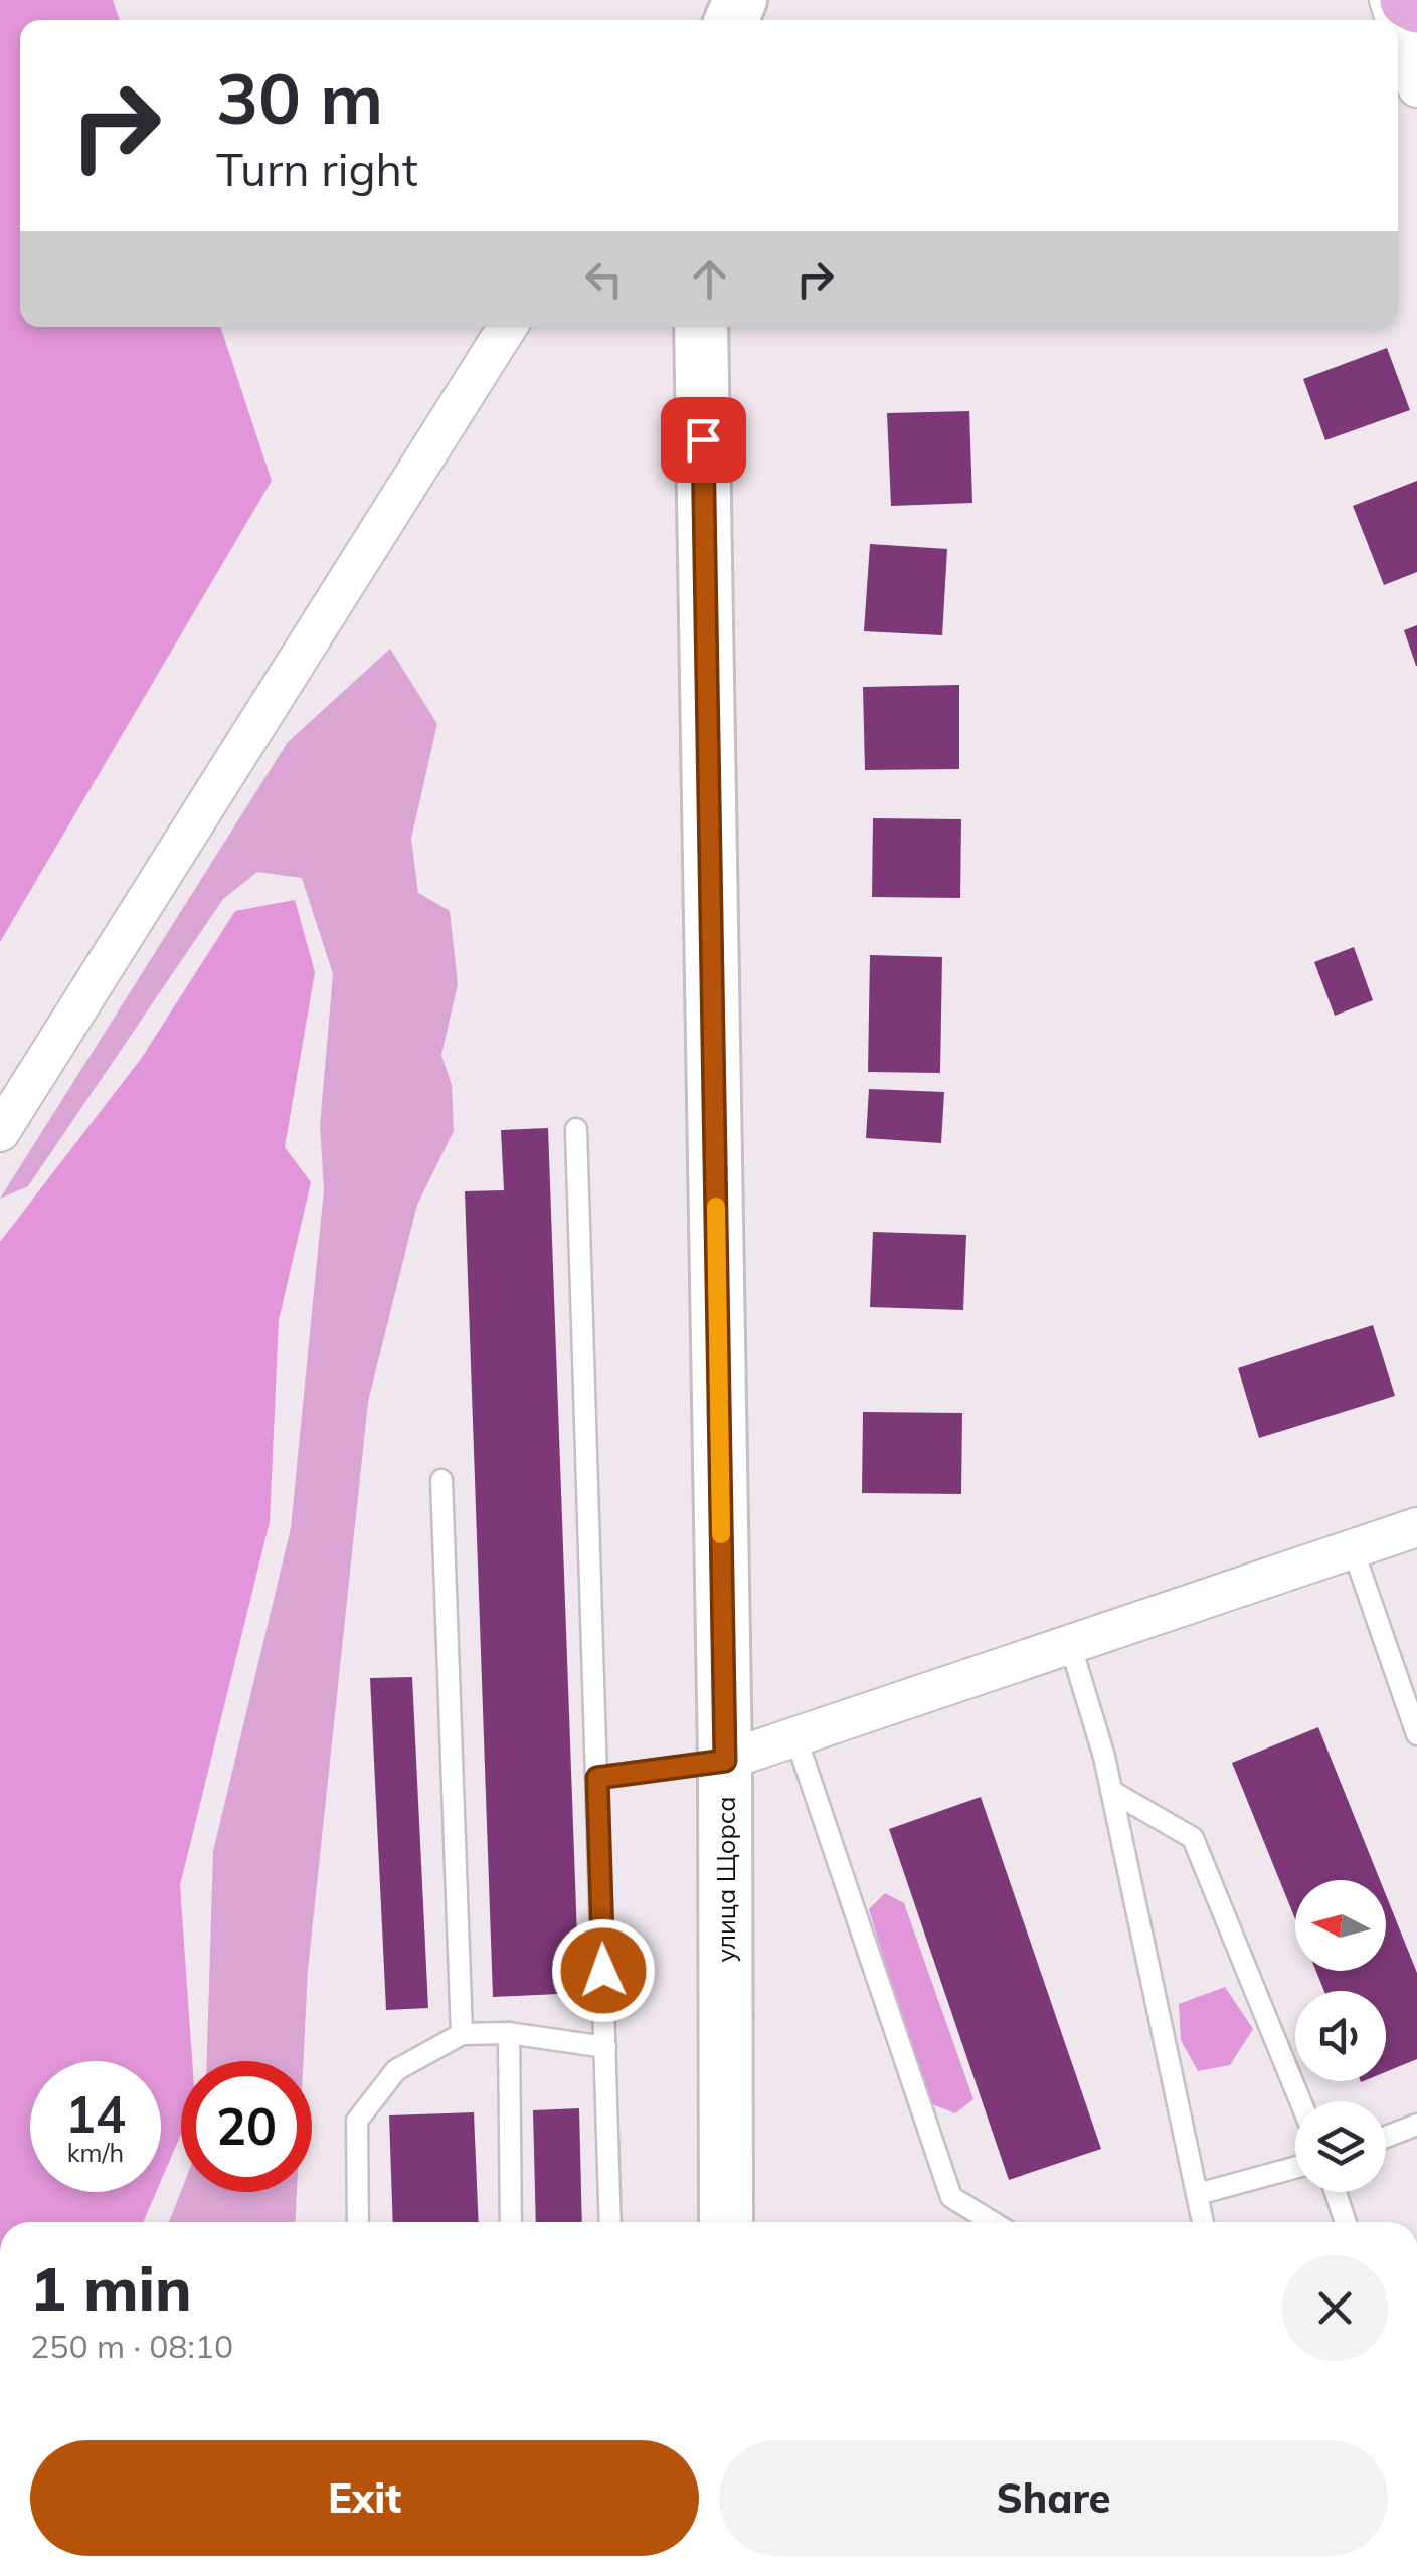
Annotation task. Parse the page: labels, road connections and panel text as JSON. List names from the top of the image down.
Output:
{
  "streets": {
    "street": ["улица Щорса"]
  },
  "north": "left",
  "page": {
    "turn": ["30 m", "Turn right"],
    "speed": "14 km/h",
    "limit": "20",
    "heading": ["1 min", "250 m · 08:10"],
    "buttons": ["Exit", "Share"]
  }
}
